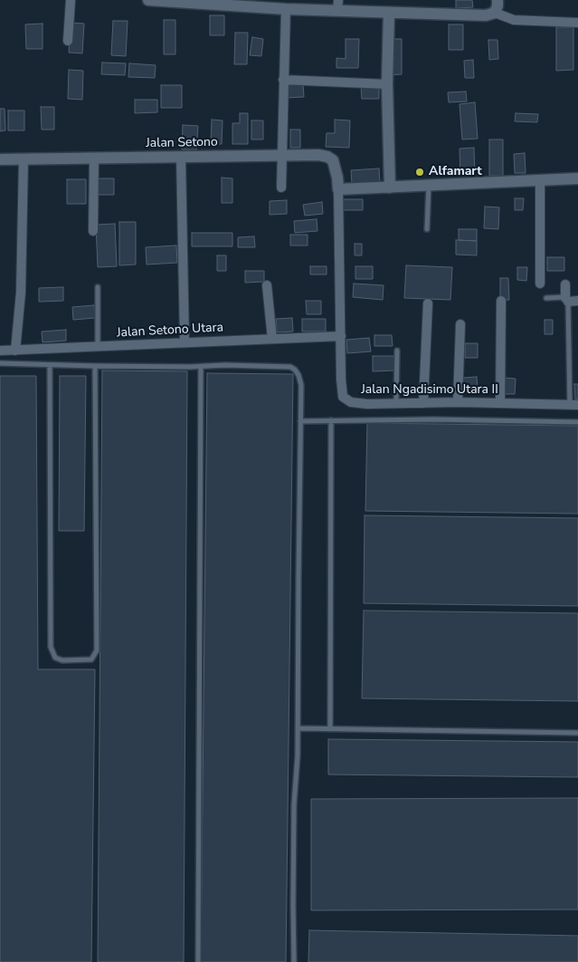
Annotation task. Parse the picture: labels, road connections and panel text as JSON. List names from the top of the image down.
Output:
{
  "streets": {
    "street": ["Jalan Setono", "Jalan Setono Utara", "Jalan Ngadisimo Utara II"]
  },
  "crossings": [
    ["Jalan Setono Utara", "Jalan Ngadisimo Utara II"]
  ],
  "places": ["Alfamart"]
}
